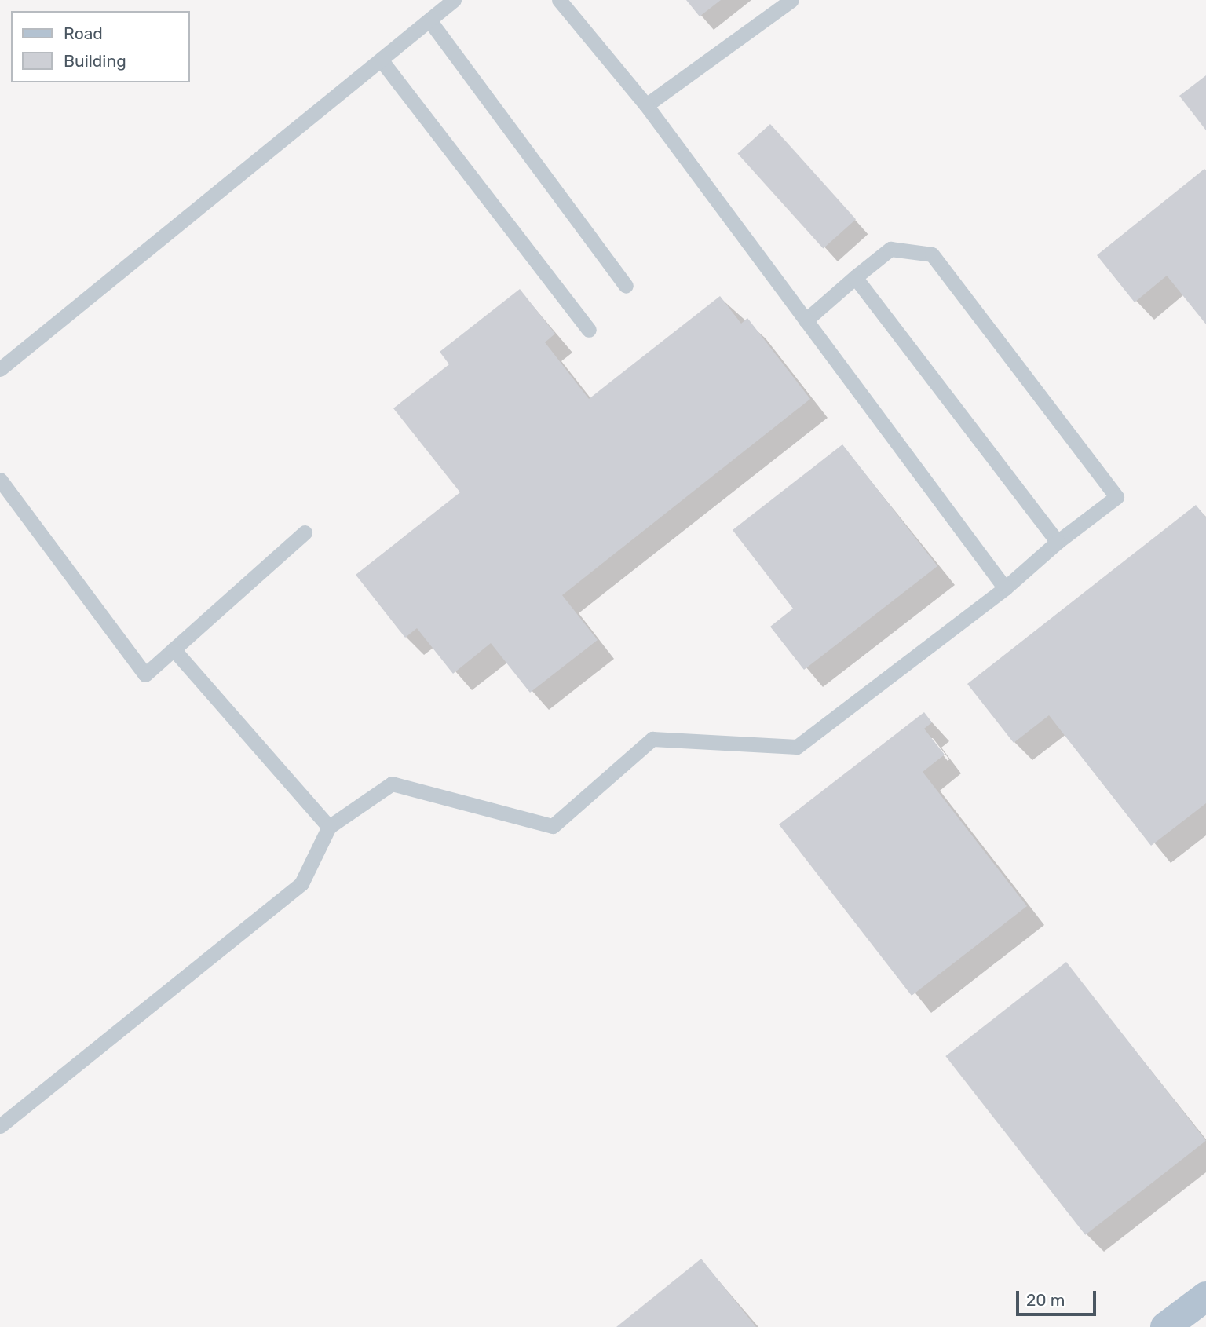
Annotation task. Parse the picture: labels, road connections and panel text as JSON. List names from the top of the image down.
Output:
{
  "legend": ["Road", "Building"],
  "scale_bar": "20 m"
}
